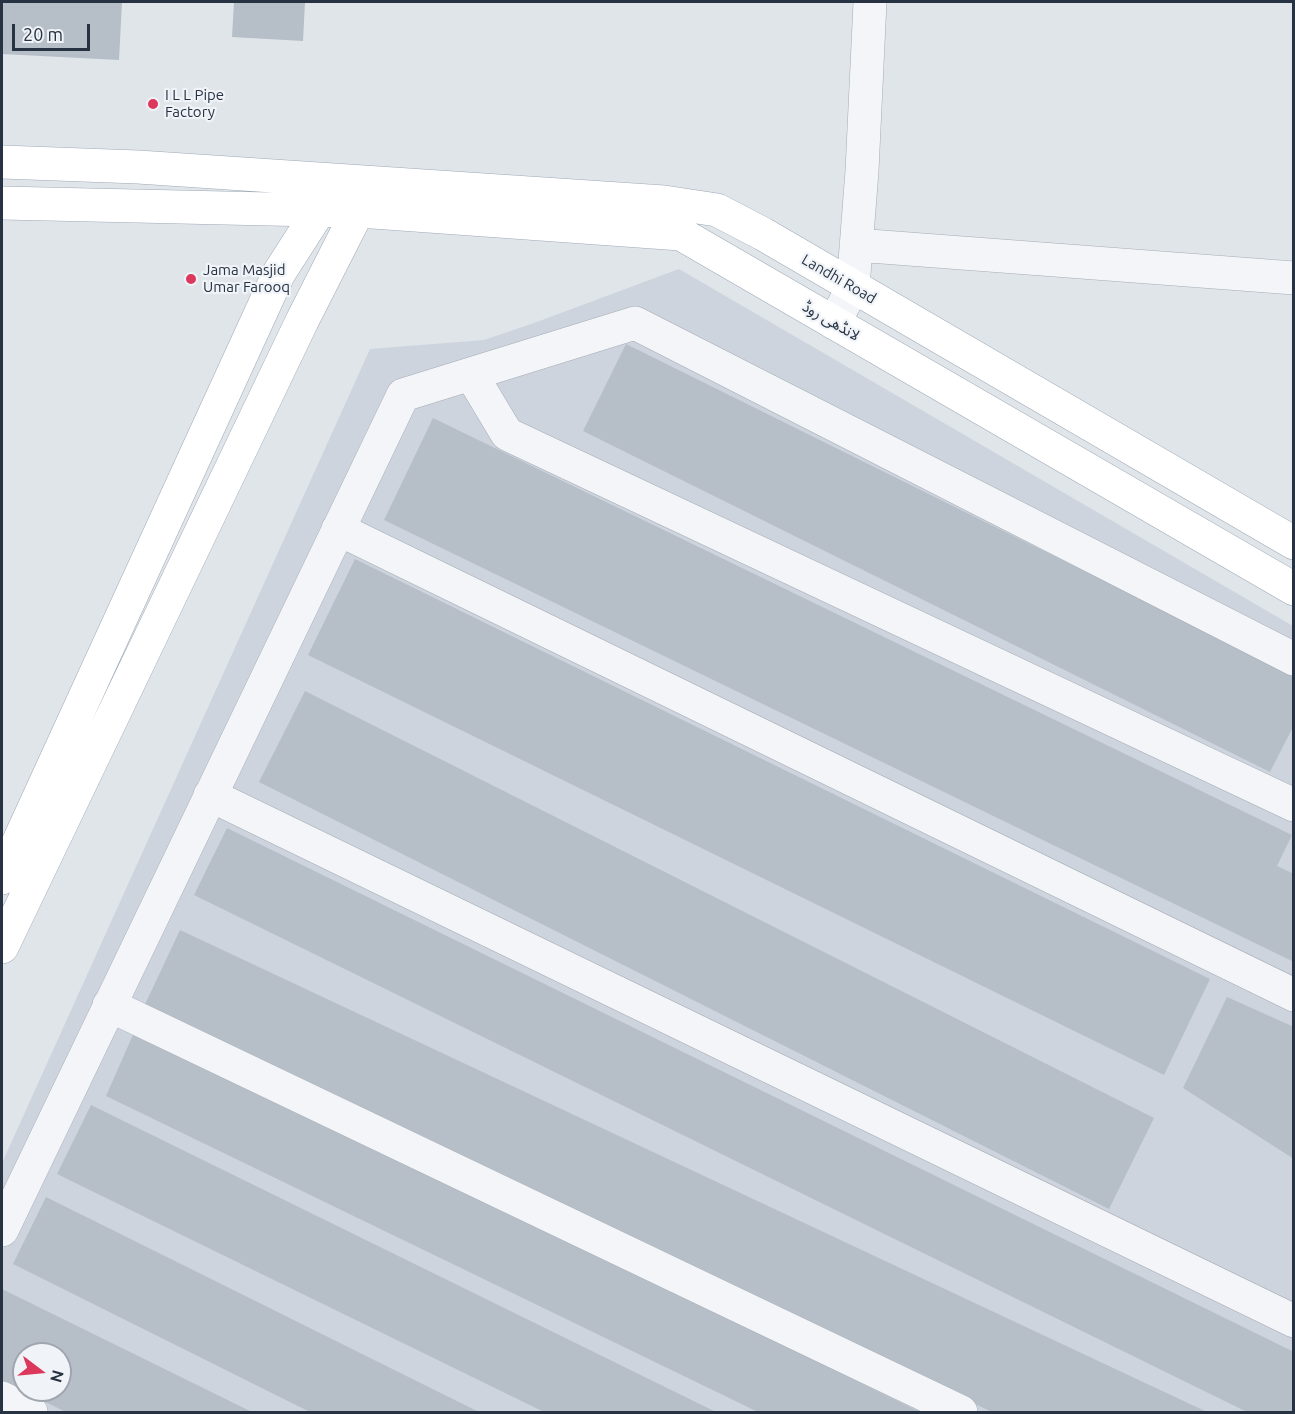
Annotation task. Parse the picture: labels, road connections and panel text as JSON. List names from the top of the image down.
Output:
{
  "streets": {
    "main road": ["Landhi Road", "لانڈھی روڈ"]
  },
  "crossings": [
    ["Landhi Road", "لانڈھی روڈ"]
  ],
  "places": ["I L L Pipe Factory", "Jama Masjid Umar Farooq"],
  "scale_bar": "20 m",
  "north": "right"
}
